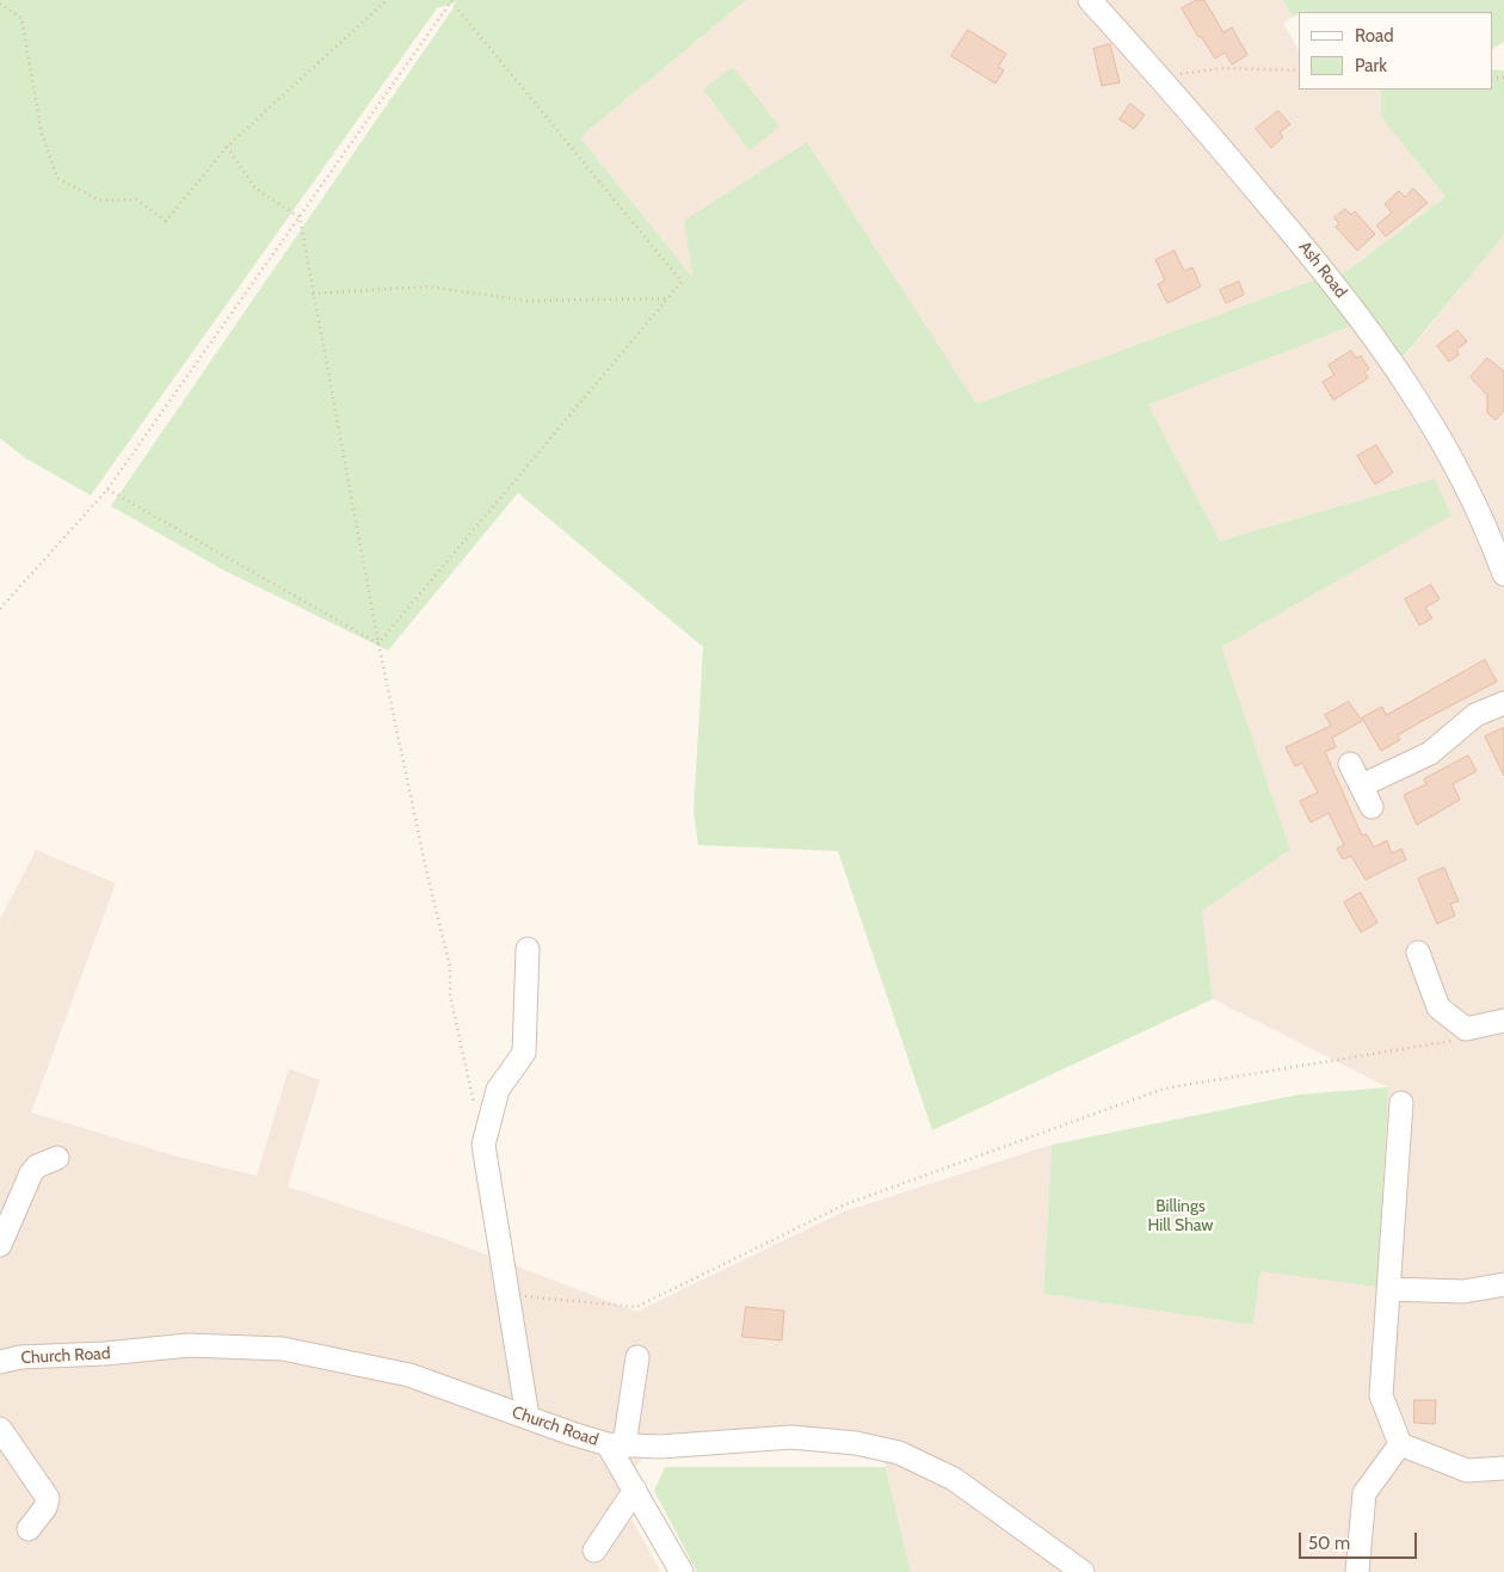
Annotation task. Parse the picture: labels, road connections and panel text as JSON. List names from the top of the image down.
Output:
{
  "streets": {
    "street": ["Ash Road", "Church Road"]
  },
  "parks": ["Billings Hill Shaw"],
  "legend": ["Road", "Park"],
  "scale_bar": "50 m"
}
